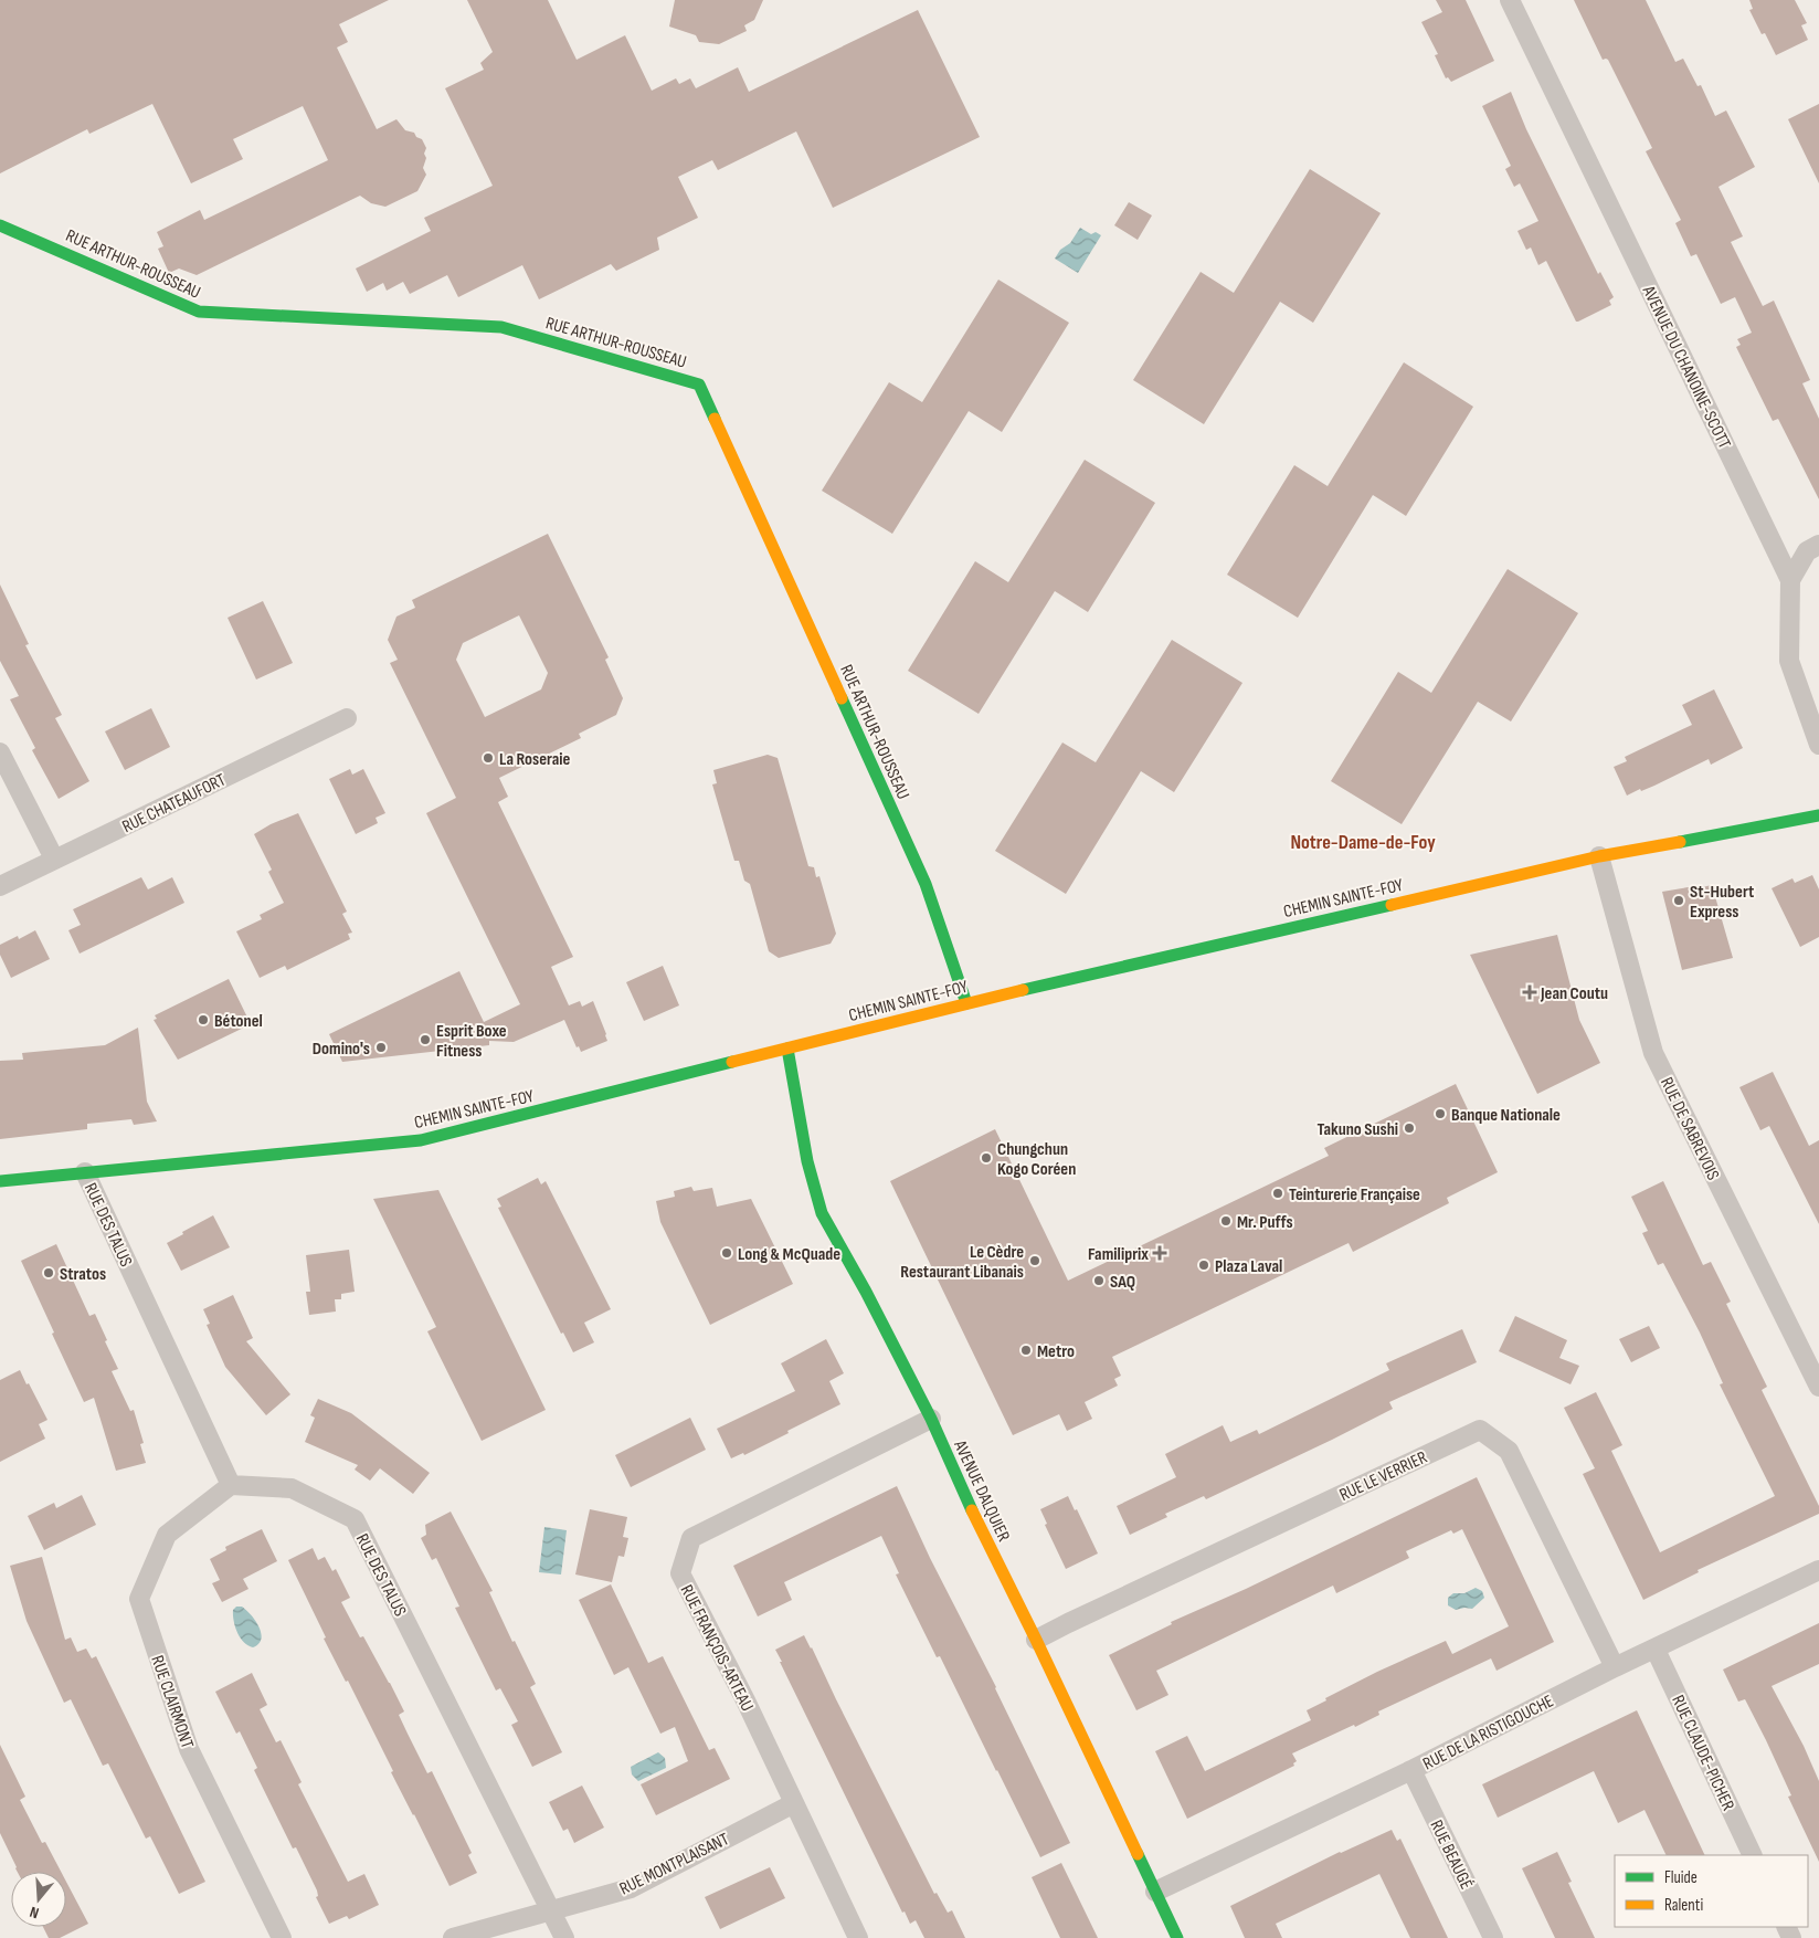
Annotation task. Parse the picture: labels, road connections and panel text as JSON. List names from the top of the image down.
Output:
{
  "streets": {
    "street": [
      "RUE ARTHUR-ROUSSEAU",
      "AVENUE DU CHANOINE-SCOTT",
      "RUE CHATEAUFORT",
      "CHEMIN SAINTE-FOY",
      "RUE DE SABREVOIS",
      "RUE DES TALUS",
      "RUE LE VERRIER",
      "AVENUE DALQUIER",
      "RUE FRANÇOIS-ARTEAU",
      "RUE CLAIRMONT",
      "RUE DE LA RISTIGOUCHE",
      "RUE CLAUDE-PICHER",
      "RUE BEAUGÉ",
      "RUE MONTPLAISANT"
    ]
  },
  "crossings": [
    ["RUE ARTHUR-ROUSSEAU", "CHEMIN SAINTE-FOY"],
    ["CHEMIN SAINTE-FOY", "RUE DE SABREVOIS"],
    ["CHEMIN SAINTE-FOY", "RUE DES TALUS"],
    ["CHEMIN SAINTE-FOY", "AVENUE DALQUIER"],
    ["RUE DES TALUS", "RUE CLAIRMONT"],
    ["RUE DES TALUS", "RUE MONTPLAISANT"],
    ["RUE LE VERRIER", "AVENUE DALQUIER"],
    ["RUE LE VERRIER", "RUE DE LA RISTIGOUCHE"],
    ["AVENUE DALQUIER", "RUE FRANÇOIS-ARTEAU"],
    ["AVENUE DALQUIER", "RUE DE LA RISTIGOUCHE"],
    ["RUE FRANÇOIS-ARTEAU", "RUE MONTPLAISANT"],
    ["RUE DE LA RISTIGOUCHE", "RUE CLAUDE-PICHER"],
    ["RUE DE LA RISTIGOUCHE", "RUE BEAUGÉ"]
  ],
  "districts": ["Notre-Dame-de-Foy"],
  "places": {
    "other": [
      "La Roseraie",
      "St-Hubert Express",
      "Bétonel",
      "Esprit Boxe Fitness",
      "Domino's",
      "Banque Nationale",
      "Takuno Sushi",
      "Chungchun Kogo Coréen",
      "Teinturerie Française",
      "Mr. Puffs",
      "Long & McQuade",
      "Le Cèdre Restaurant Libanais",
      "Plaza Laval",
      "Stratos",
      "SAQ",
      "Metro"
    ],
    "health": ["Jean Coutu", "Familiprix"]
  },
  "legend": ["Fluide", "Ralenti"],
  "north": "bottom"
}
